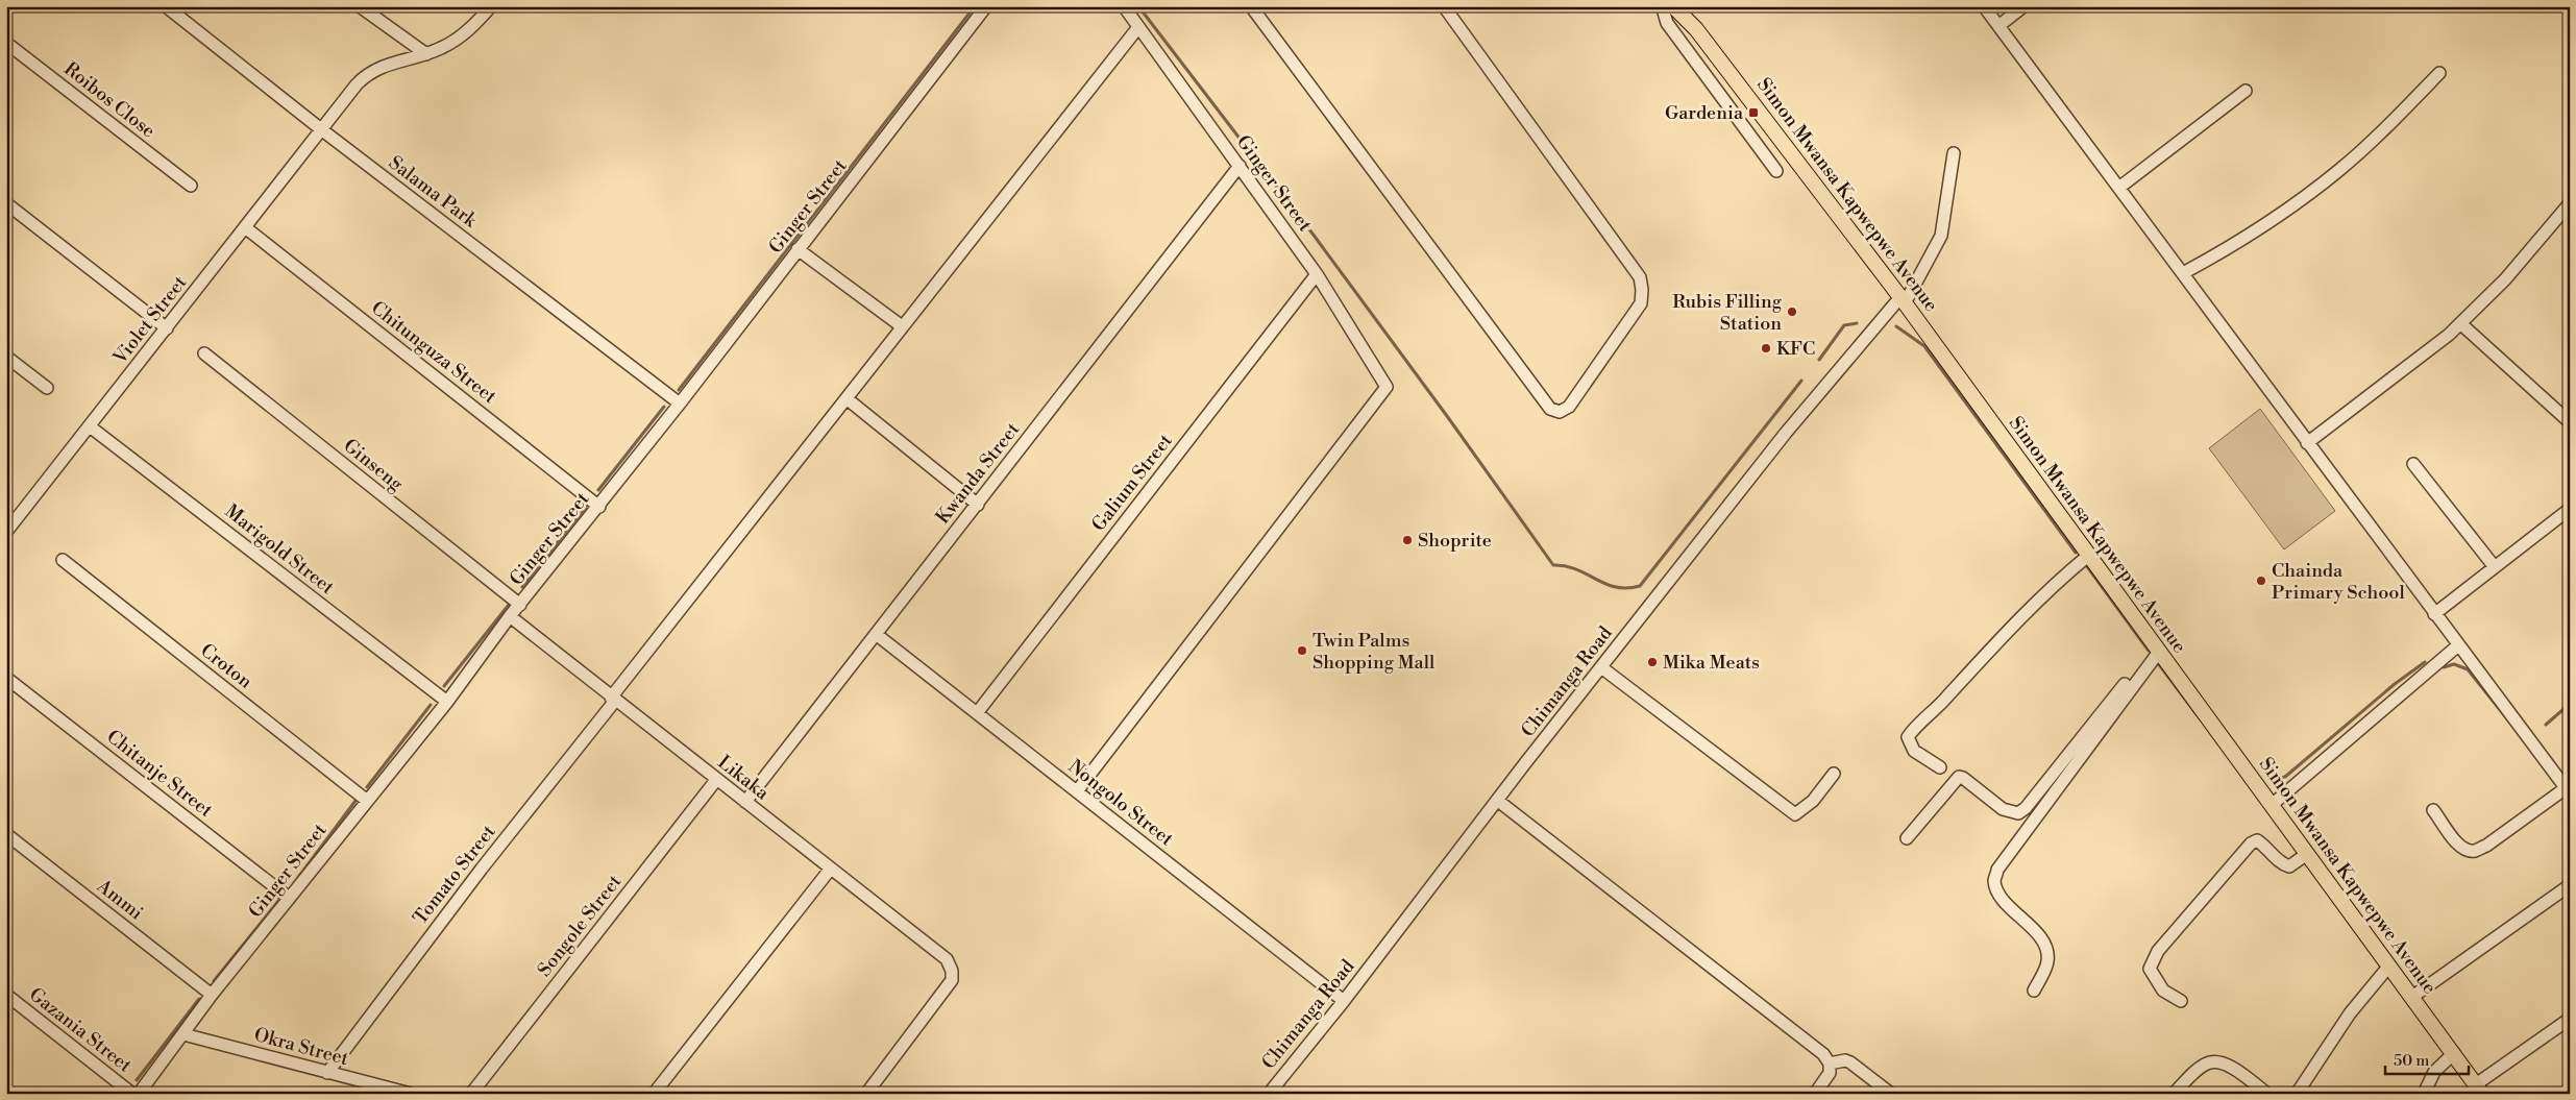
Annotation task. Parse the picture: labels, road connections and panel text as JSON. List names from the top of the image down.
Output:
{
  "streets": {
    "main road": ["Simon Mwansa Kapwepwe Avenue"],
    "street": [
      "Roibos Close",
      "Ginger Street",
      "Salama Park",
      "Violet Street",
      "Chitunguza Street",
      "Ginseng",
      "Kwanda Street",
      "Galium Street",
      "Marigold Street",
      "Croton",
      "Chimanga Road",
      "Chitanje Street",
      "Likaka",
      "Nongolo Street",
      "Tomato Street",
      "Ammi",
      "Songole Street",
      "Gazania Street",
      "Okra Street"
    ]
  },
  "crossings": [
    ["Ginger Street", "Salama Park"],
    ["Ginger Street", "Chitunguza Street"],
    ["Ginger Street", "Ginseng"],
    ["Ginger Street", "Kwanda Street"],
    ["Ginger Street", "Galium Street"],
    ["Ginger Street", "Marigold Street"],
    ["Ginger Street", "Croton"],
    ["Ginger Street", "Chitanje Street"],
    ["Ginger Street", "Likaka"],
    ["Ginger Street", "Nongolo Street"],
    ["Ginger Street", "Tomato Street"],
    ["Ginger Street", "Ammi"],
    ["Ginger Street", "Okra Street"],
    ["Salama Park", "Violet Street"],
    ["Simon Mwansa Kapwepwe Avenue", "Chimanga Road"],
    ["Violet Street", "Chitunguza Street"],
    ["Violet Street", "Marigold Street"],
    ["Kwanda Street", "Likaka"],
    ["Kwanda Street", "Nongolo Street"],
    ["Galium Street", "Nongolo Street"],
    ["Chimanga Road", "Nongolo Street"],
    ["Likaka", "Tomato Street"],
    ["Likaka", "Songole Street"],
    ["Tomato Street", "Okra Street"]
  ],
  "places": {
    "transit": ["Gardenia"],
    "other": [
      "Rubis Filling Station",
      "KFC",
      "Shoprite",
      "Chainda Primary School",
      "Twin Palms Shopping Mall",
      "Mika Meats"
    ]
  },
  "scale_bar": "50 m"
}
